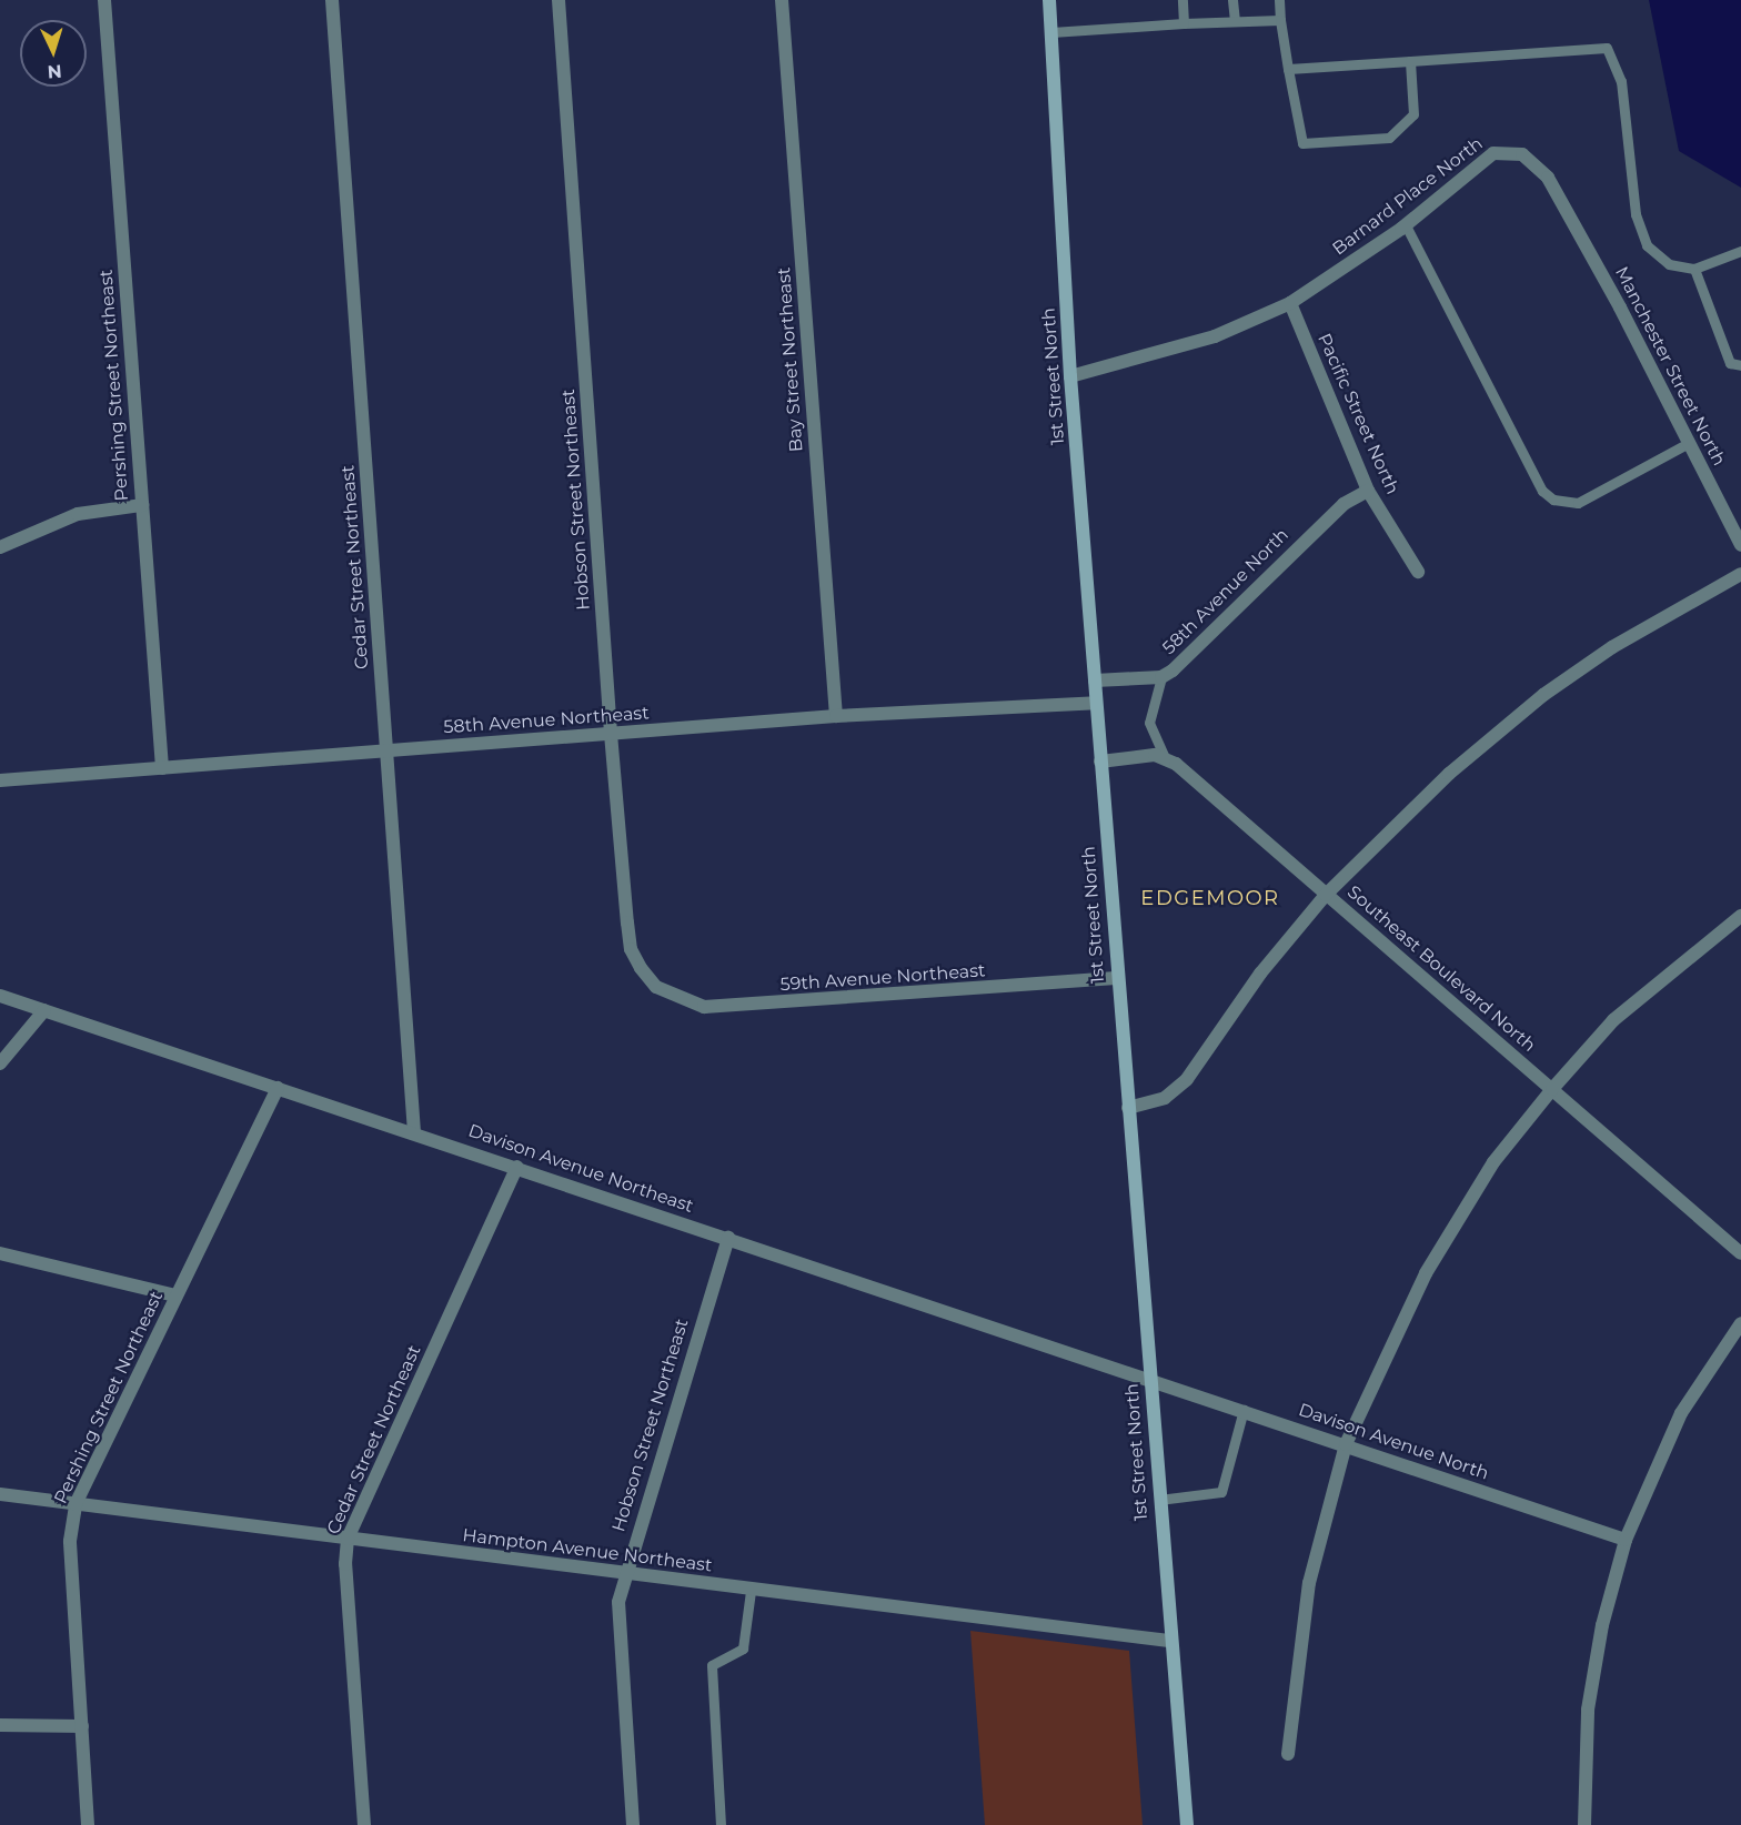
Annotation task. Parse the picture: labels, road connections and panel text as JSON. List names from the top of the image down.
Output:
{
  "streets": {
    "street": [
      "Barnard Place North",
      "Bay Street Northeast",
      "Manchester Street North",
      "1st Street North",
      "Pershing Street Northeast",
      "Pacific Street North",
      "Hobson Street Northeast",
      "Cedar Street Northeast",
      "58th Avenue North",
      "58th Avenue Northeast",
      "Southeast Boulevard North",
      "59th Avenue Northeast",
      "Davison Avenue Northeast",
      "Davison Avenue North",
      "Hampton Avenue Northeast"
    ]
  },
  "crossings": [
    ["Barnard Place North", "Manchester Street North"],
    ["Barnard Place North", "1st Street North"],
    ["Barnard Place North", "Pacific Street North"],
    ["Bay Street Northeast", "58th Avenue Northeast"],
    ["1st Street North", "58th Avenue North"],
    ["1st Street North", "58th Avenue Northeast"],
    ["1st Street North", "59th Avenue Northeast"],
    ["1st Street North", "Davison Avenue Northeast"],
    ["1st Street North", "Davison Avenue North"],
    ["1st Street North", "Hampton Avenue Northeast"],
    ["Pershing Street Northeast", "58th Avenue Northeast"],
    ["Pershing Street Northeast", "Davison Avenue Northeast"],
    ["Pershing Street Northeast", "Hampton Avenue Northeast"],
    ["Pacific Street North", "58th Avenue North"],
    ["Hobson Street Northeast", "58th Avenue Northeast"],
    ["Hobson Street Northeast", "59th Avenue Northeast"],
    ["Hobson Street Northeast", "Davison Avenue Northeast"],
    ["Hobson Street Northeast", "Hampton Avenue Northeast"],
    ["Cedar Street Northeast", "58th Avenue Northeast"],
    ["Cedar Street Northeast", "Davison Avenue Northeast"],
    ["Cedar Street Northeast", "Hampton Avenue Northeast"],
    ["Davison Avenue Northeast", "Davison Avenue North"]
  ],
  "districts": ["EDGEMOOR"],
  "north": "bottom"
}
